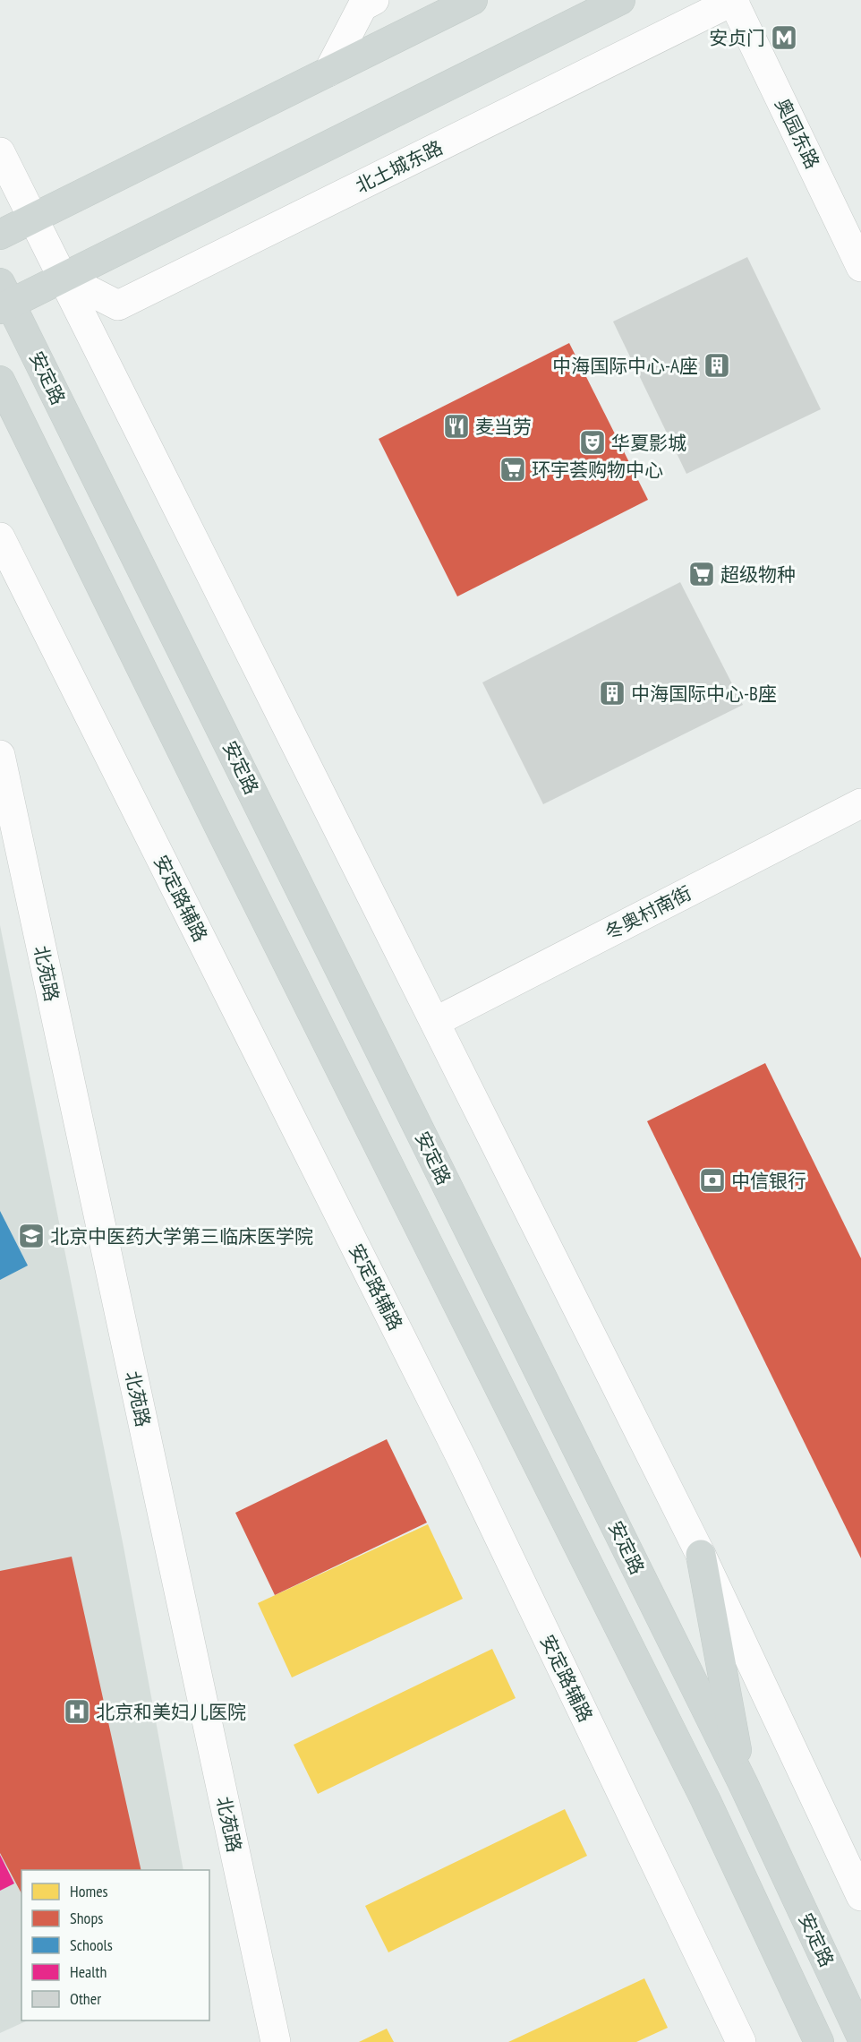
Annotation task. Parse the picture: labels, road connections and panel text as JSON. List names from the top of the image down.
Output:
{
  "streets": {
    "main road": ["安定路"],
    "street": [
      "奥园东路",
      "北土城东路",
      "安定路辅路",
      "冬奥村南街",
      "北苑路"
    ]
  },
  "crossings": [
    ["奥园东路", "北土城东路"]
  ],
  "places": {
    "metro station": ["安贞门"],
    "building": ["中海国际中心-A座", "中海国际中心-B座"],
    "restaurant": ["麦当劳"],
    "theatre": ["华夏影城"],
    "supermarket": ["环宇荟购物中心", "超级物种"],
    "bank": ["中信银行"],
    "school or university": ["北京中医药大学第三临床医学院"],
    "hospital": ["北京和美妇儿医院"]
  },
  "legend": [
    "Homes",
    "Shops",
    "Schools",
    "Health",
    "Other"
  ]
}
